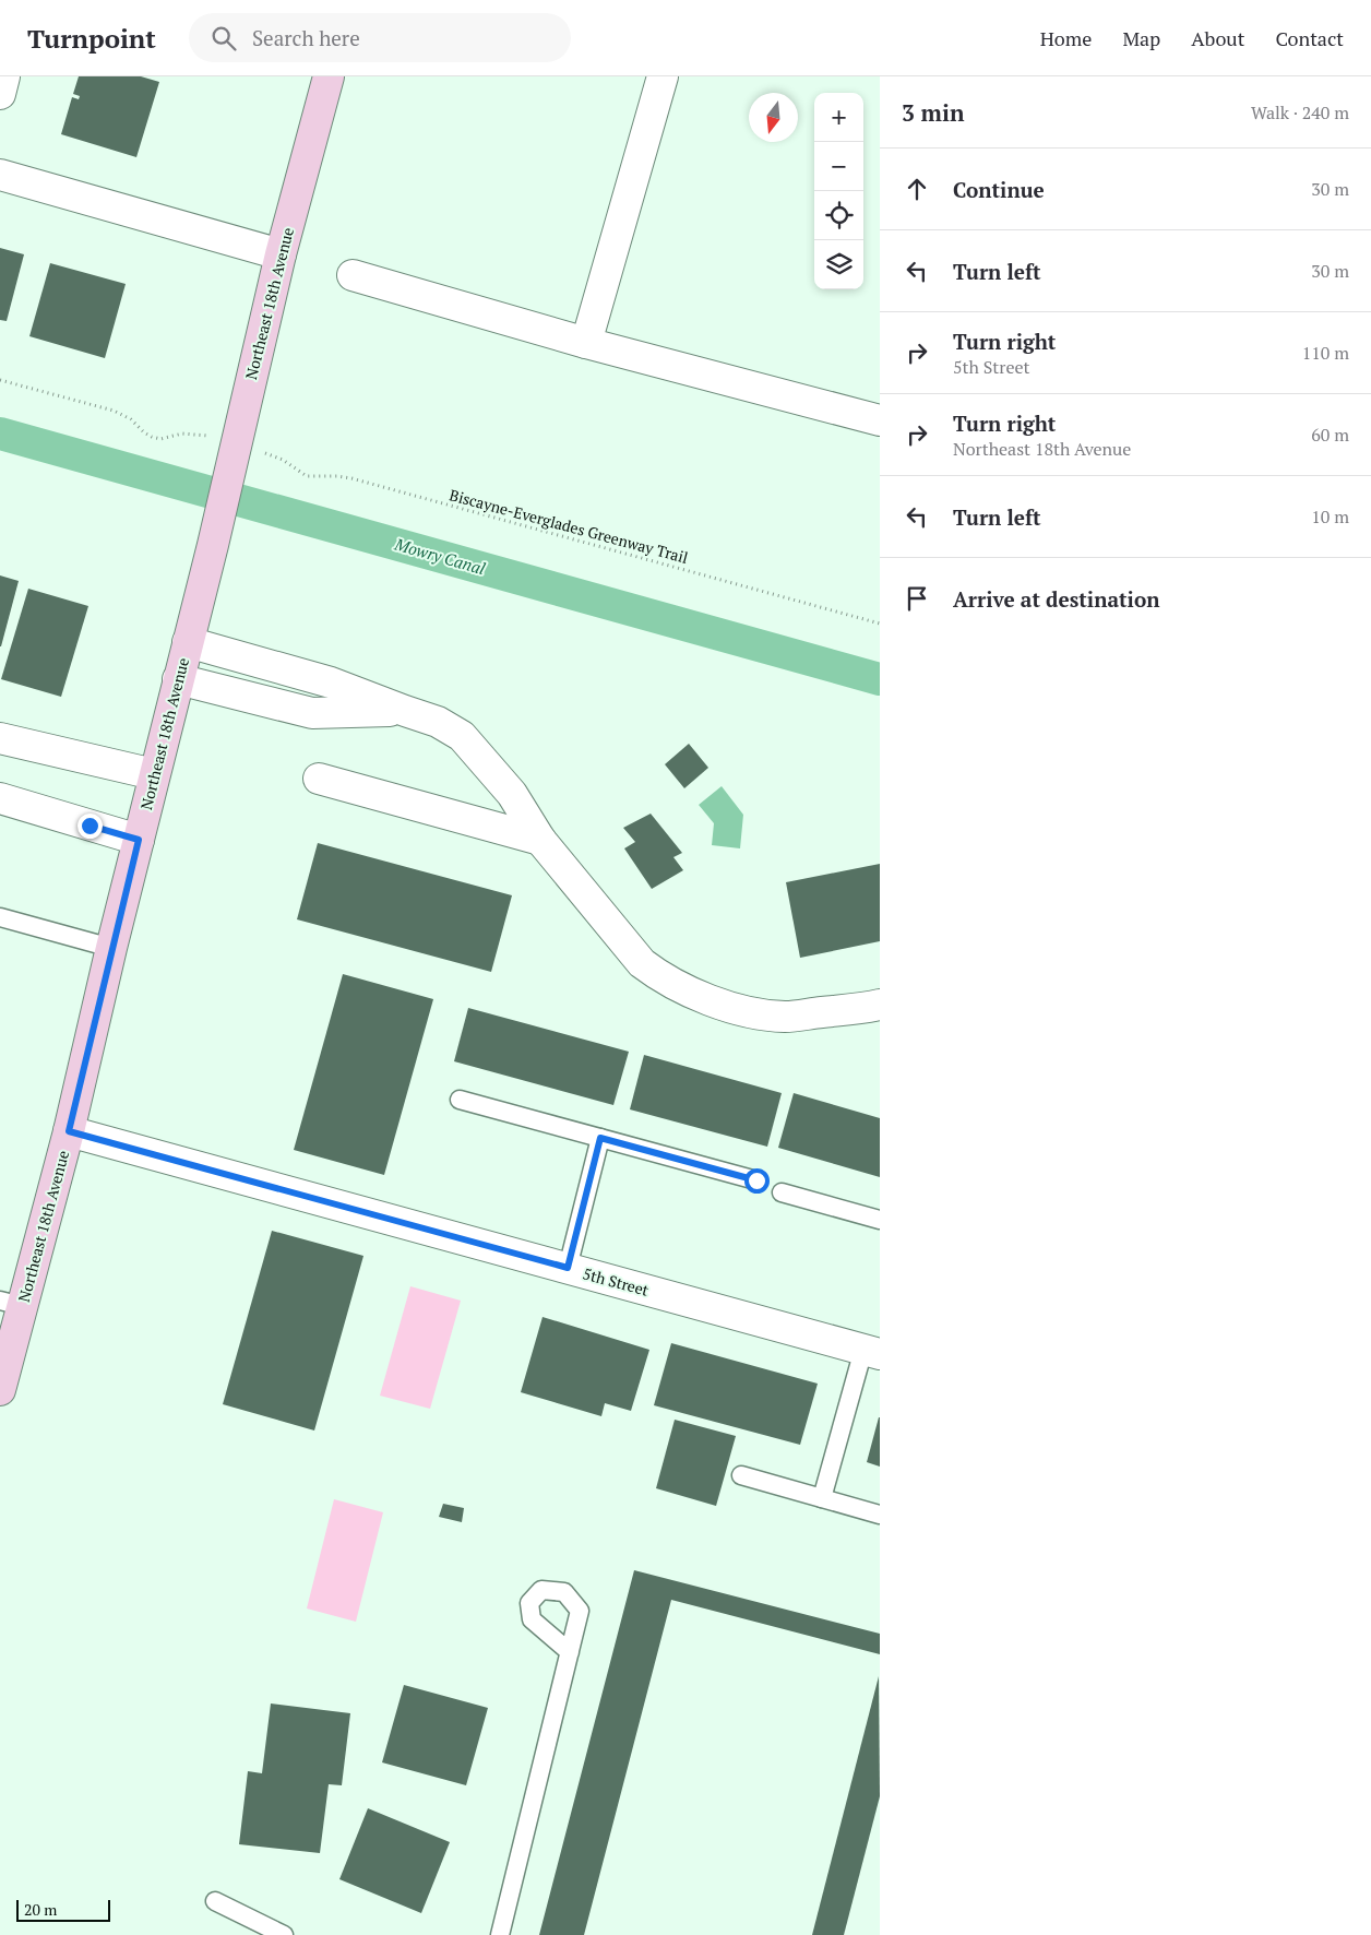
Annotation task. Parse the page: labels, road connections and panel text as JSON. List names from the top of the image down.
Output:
{
  "streets": {
    "street": ["Northeast 18th Avenue", "5th Street"],
    "path": ["Biscayne-Everglades Greenway Trail"]
  },
  "crossings": [
    ["Northeast 18th Avenue", "5th Street"]
  ],
  "water": ["Mowry Canal"],
  "scale_bar": "20 m",
  "north": "bottom",
  "page": {
    "header": "Turnpoint",
    "search": "Search here",
    "nav": [
      "Home",
      "Map",
      "About",
      "Contact"
    ],
    "heading": ["3 min", "Walk · 240 m"],
    "map_buttons": ["+", "−"],
    "list": [
      ["Continue", "30 m"],
      ["Turn left", "30 m"],
      ["Turn right", "5th Street", "110 m"],
      ["Turn right", "Northeast 18th Avenue", "60 m"],
      ["Turn left", "10 m"],
      "Arrive at destination"
    ],
    "scale": "20 m"
  }
}
